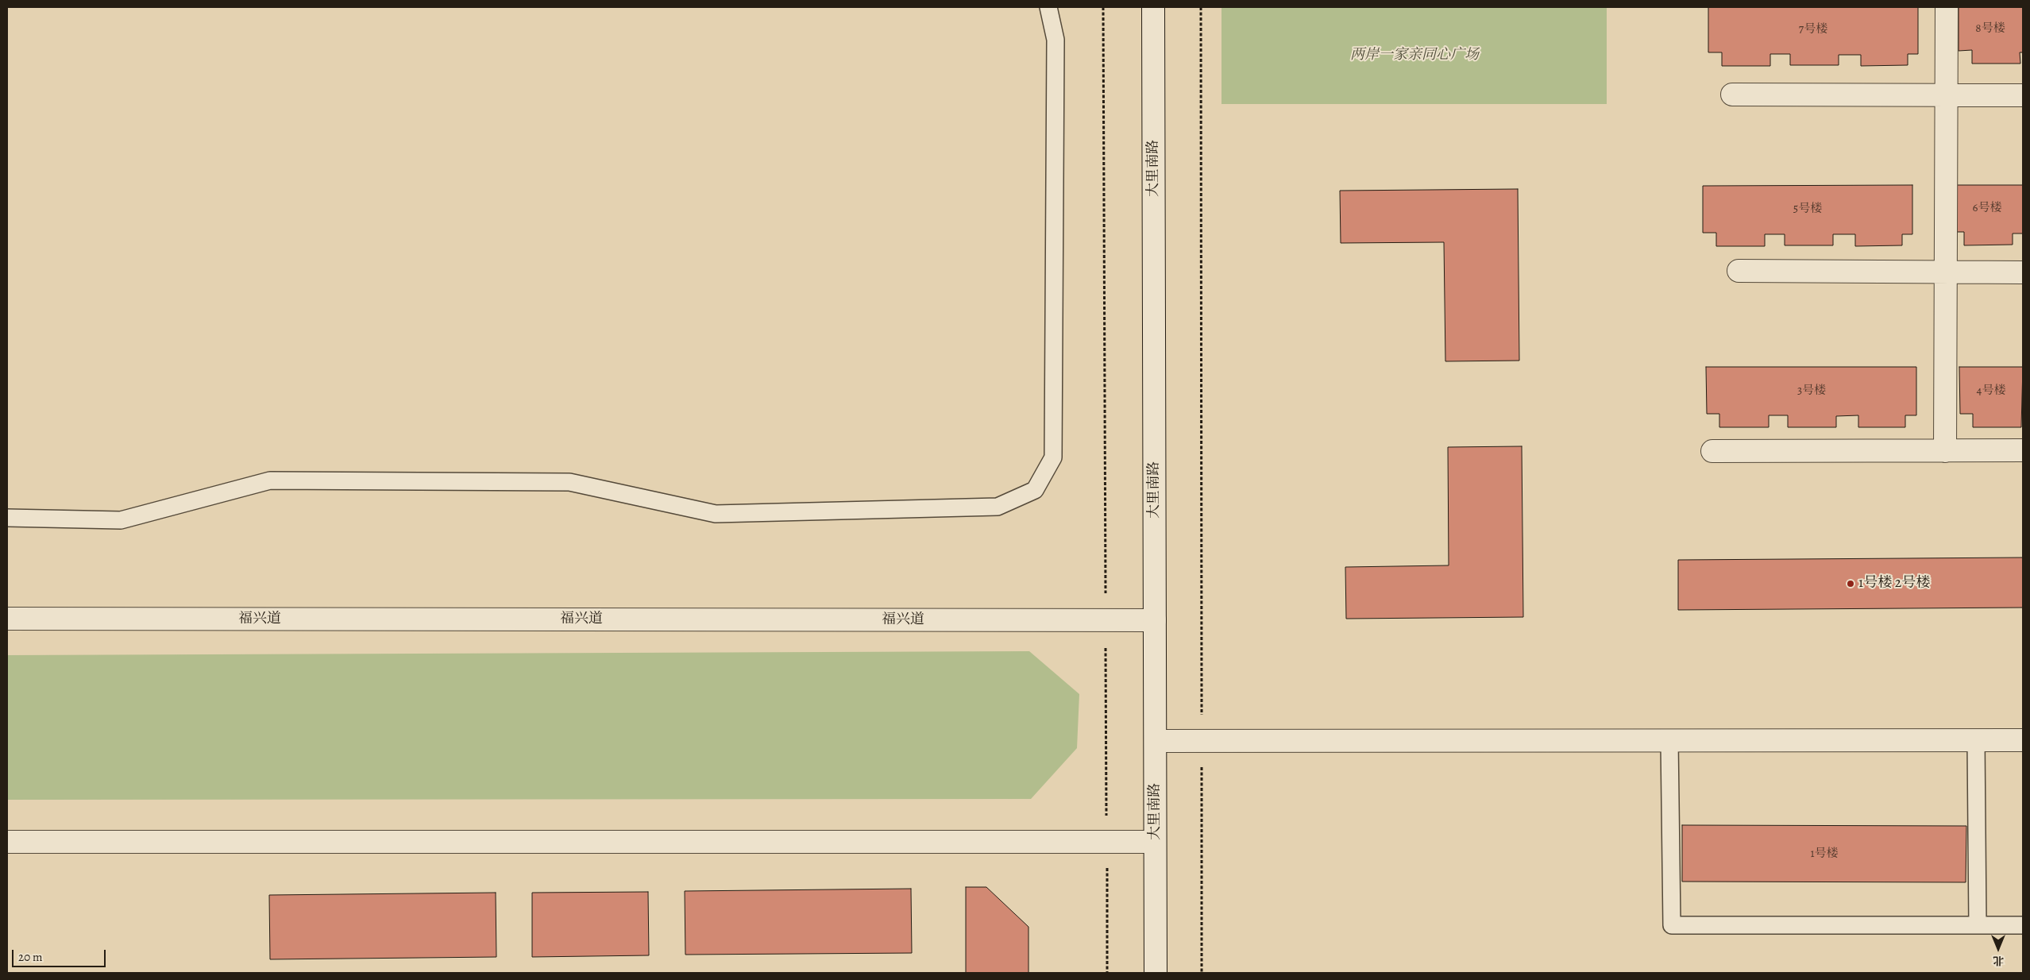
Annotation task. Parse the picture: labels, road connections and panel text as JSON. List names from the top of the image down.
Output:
{
  "streets": {
    "street": ["大里南路", "福兴道"]
  },
  "crossings": [
    ["大里南路", "福兴道"]
  ],
  "parks": ["两岸一家亲同心广场"],
  "places": ["1号楼 2号楼"],
  "house_numbers": [
    "8号楼",
    "7号楼",
    "6号楼",
    "5号楼",
    "3号楼",
    "4号楼",
    "1号楼"
  ],
  "scale_bar": "20 m",
  "north": "bottom"
}
